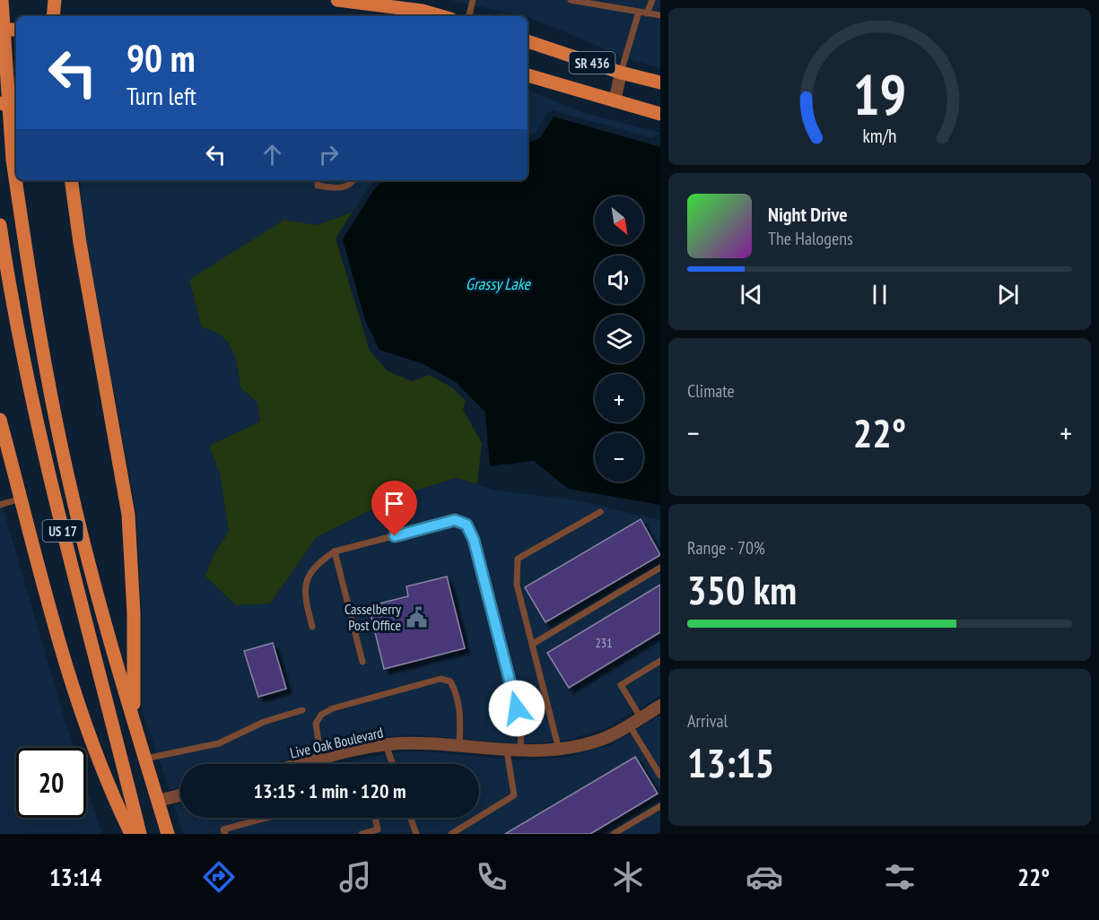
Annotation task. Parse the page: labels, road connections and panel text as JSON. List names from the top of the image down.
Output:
{
  "streets": {
    "main road": ["SR 436", "US 17"],
    "street": ["Live Oak Boulevard"]
  },
  "water": ["Grassy Lake"],
  "places": {
    "public building": ["Casselberry Post Office"]
  },
  "house_numbers": ["231"],
  "north": "bottom right",
  "page": {
    "turn": ["90 m", "Turn left"],
    "song": ["Night Drive", "The Halogens"],
    "map_buttons": ["+", "−"],
    "tile": [
      "Climate",
      ["Range · 70%", "350 km"],
      ["Arrival", "13:15"]
    ],
    "heat": ["−", "22°", "+"],
    "limit": "20",
    "trip": "13:15 · 1 min · 120 m",
    "tabs": ["13:14", "22°"],
    "gauge": ["19", "km/h"]
  }
}
